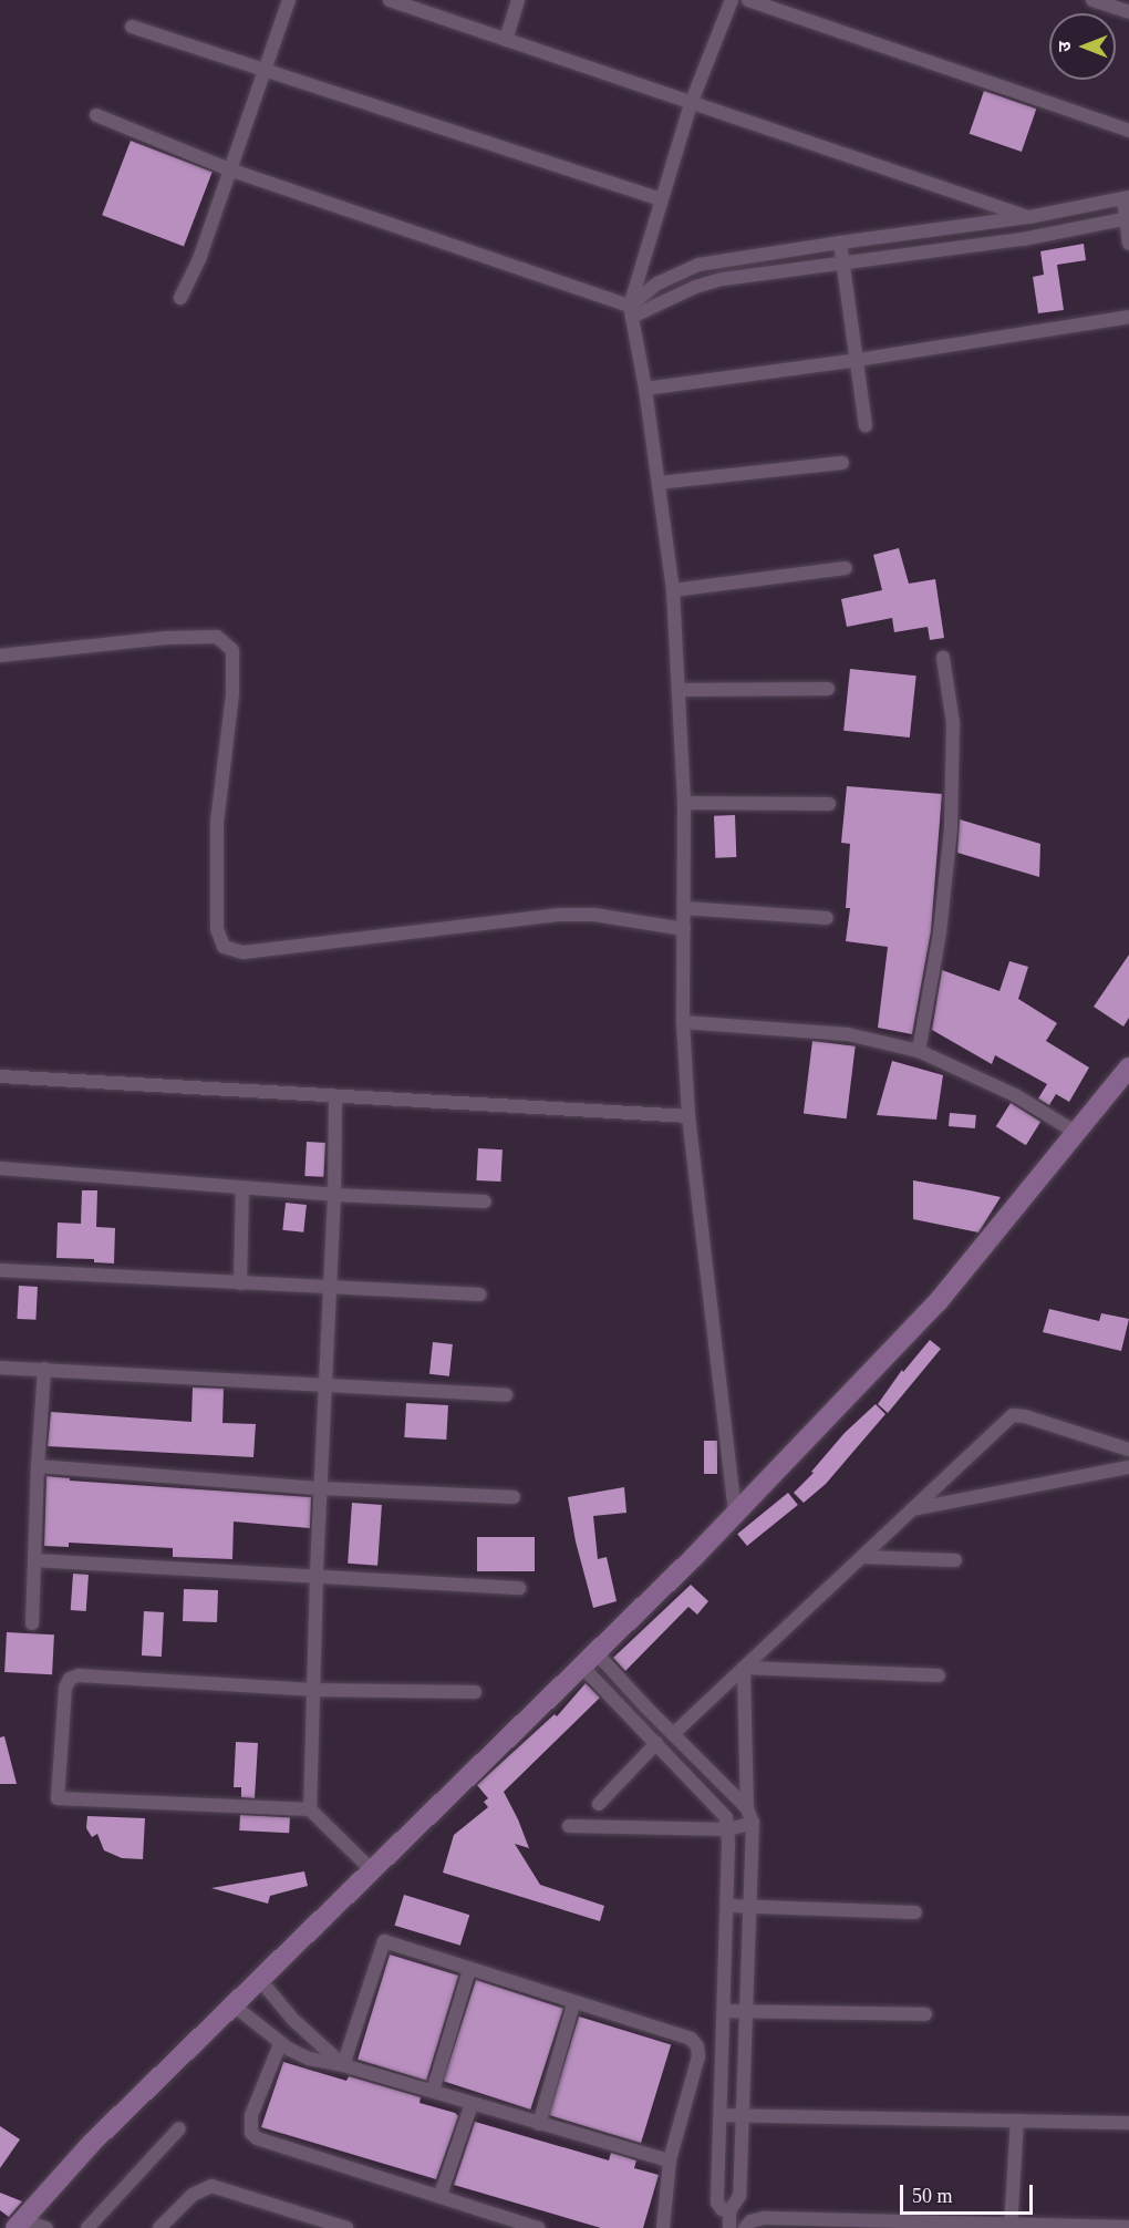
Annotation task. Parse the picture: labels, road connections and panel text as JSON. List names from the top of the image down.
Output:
{
  "scale_bar": "50 m",
  "north": "left"
}
